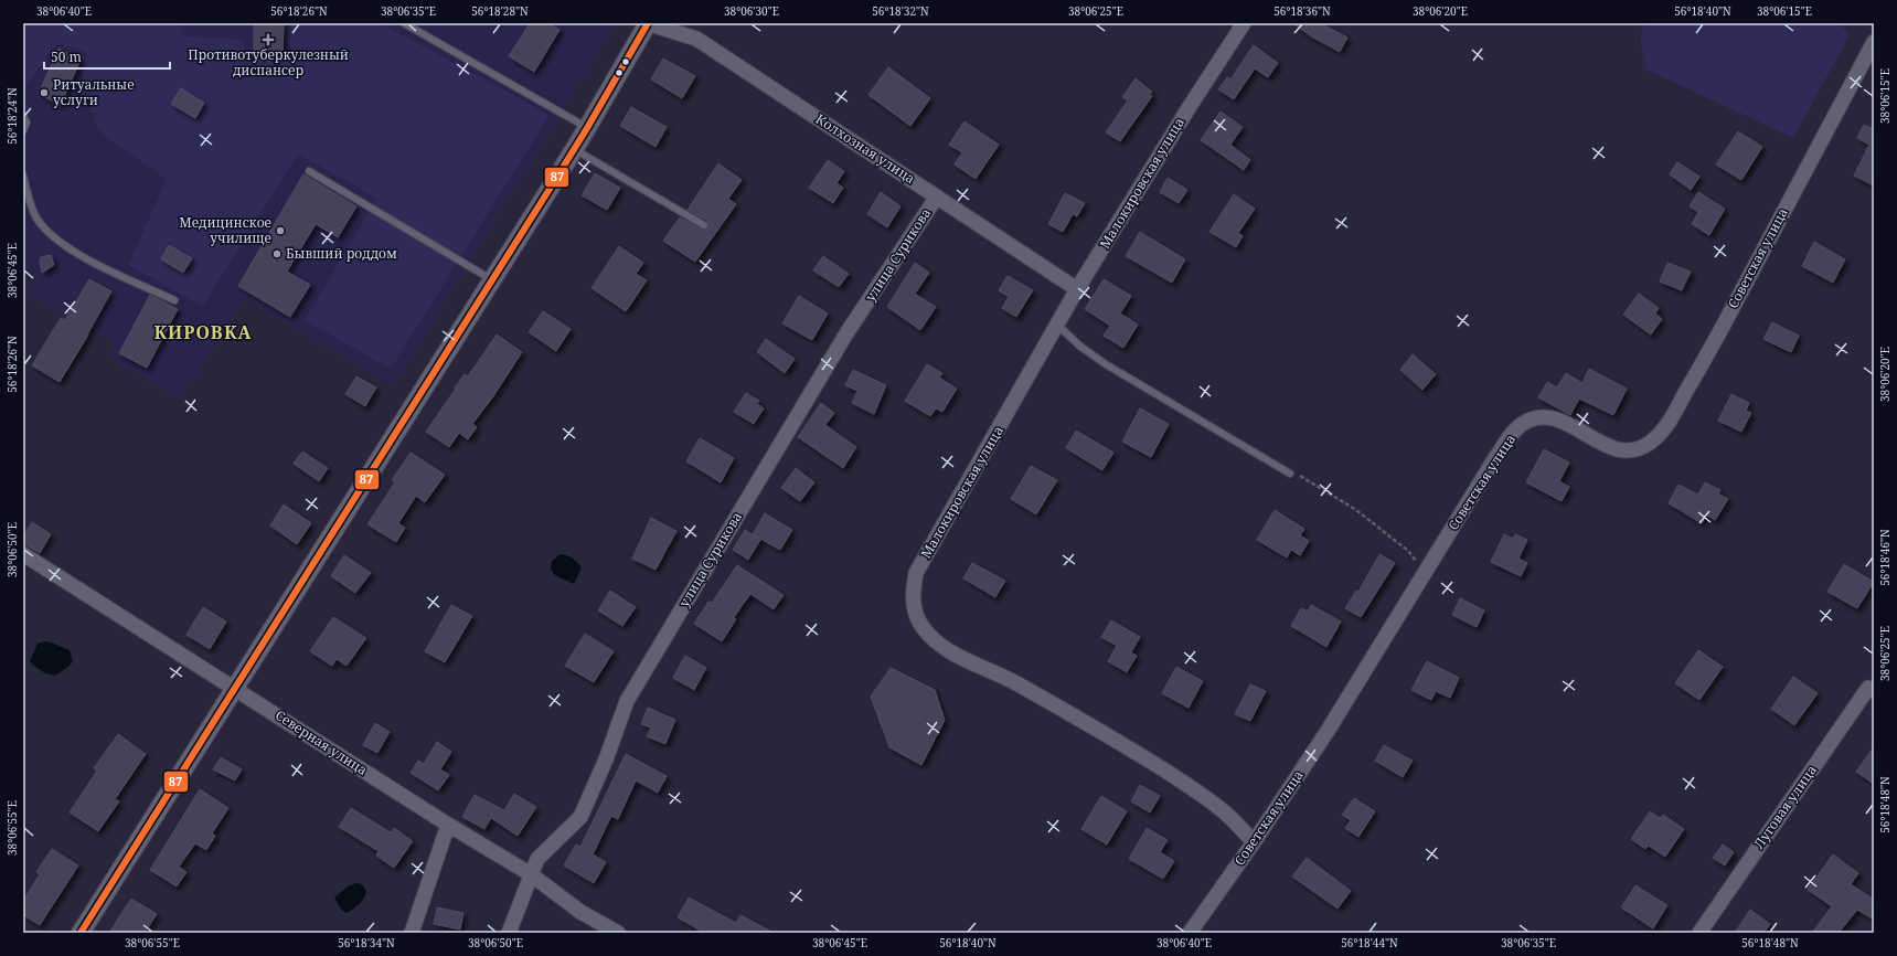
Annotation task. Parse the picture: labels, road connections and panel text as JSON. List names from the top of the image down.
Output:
{
  "streets": {
    "street": [
      "Колхозная улица",
      "Малокировская улица",
      "улица Сурикова",
      "Советская улица",
      "Северная улица",
      "Луговая улица"
    ]
  },
  "crossings": [
    ["Колхозная улица", "Малокировская улица"],
    ["Колхозная улица", "улица Сурикова"],
    ["Малокировская улица", "Советская улица"],
    ["улица Сурикова", "Северная улица"]
  ],
  "districts": ["КИРОВКА"],
  "places": {
    "health": ["Противотуберкулезный диспансер"],
    "other": ["Ритуальные услуги", "Медицинское училище", "Бывший роддом"]
  },
  "lines": ["transit line 87"],
  "scale_bar": "50 m",
  "coordinates": [
    "38°06'40\"E",
    "56°18'26\"N",
    "38°06'35\"E",
    "56°18'28\"N",
    "38°06'30\"E",
    "56°18'32\"N",
    "38°06'25\"E",
    "56°18'36\"N",
    "38°06'20\"E",
    "56°18'40\"N",
    "38°06'15\"E",
    "56°18'24\"N",
    "38°06'45\"E",
    "38°06'50\"E",
    "56°18'46\"N",
    "56°18'48\"N",
    "38°06'55\"E",
    "56°18'34\"N",
    "56°18'44\"N"
  ]
}
